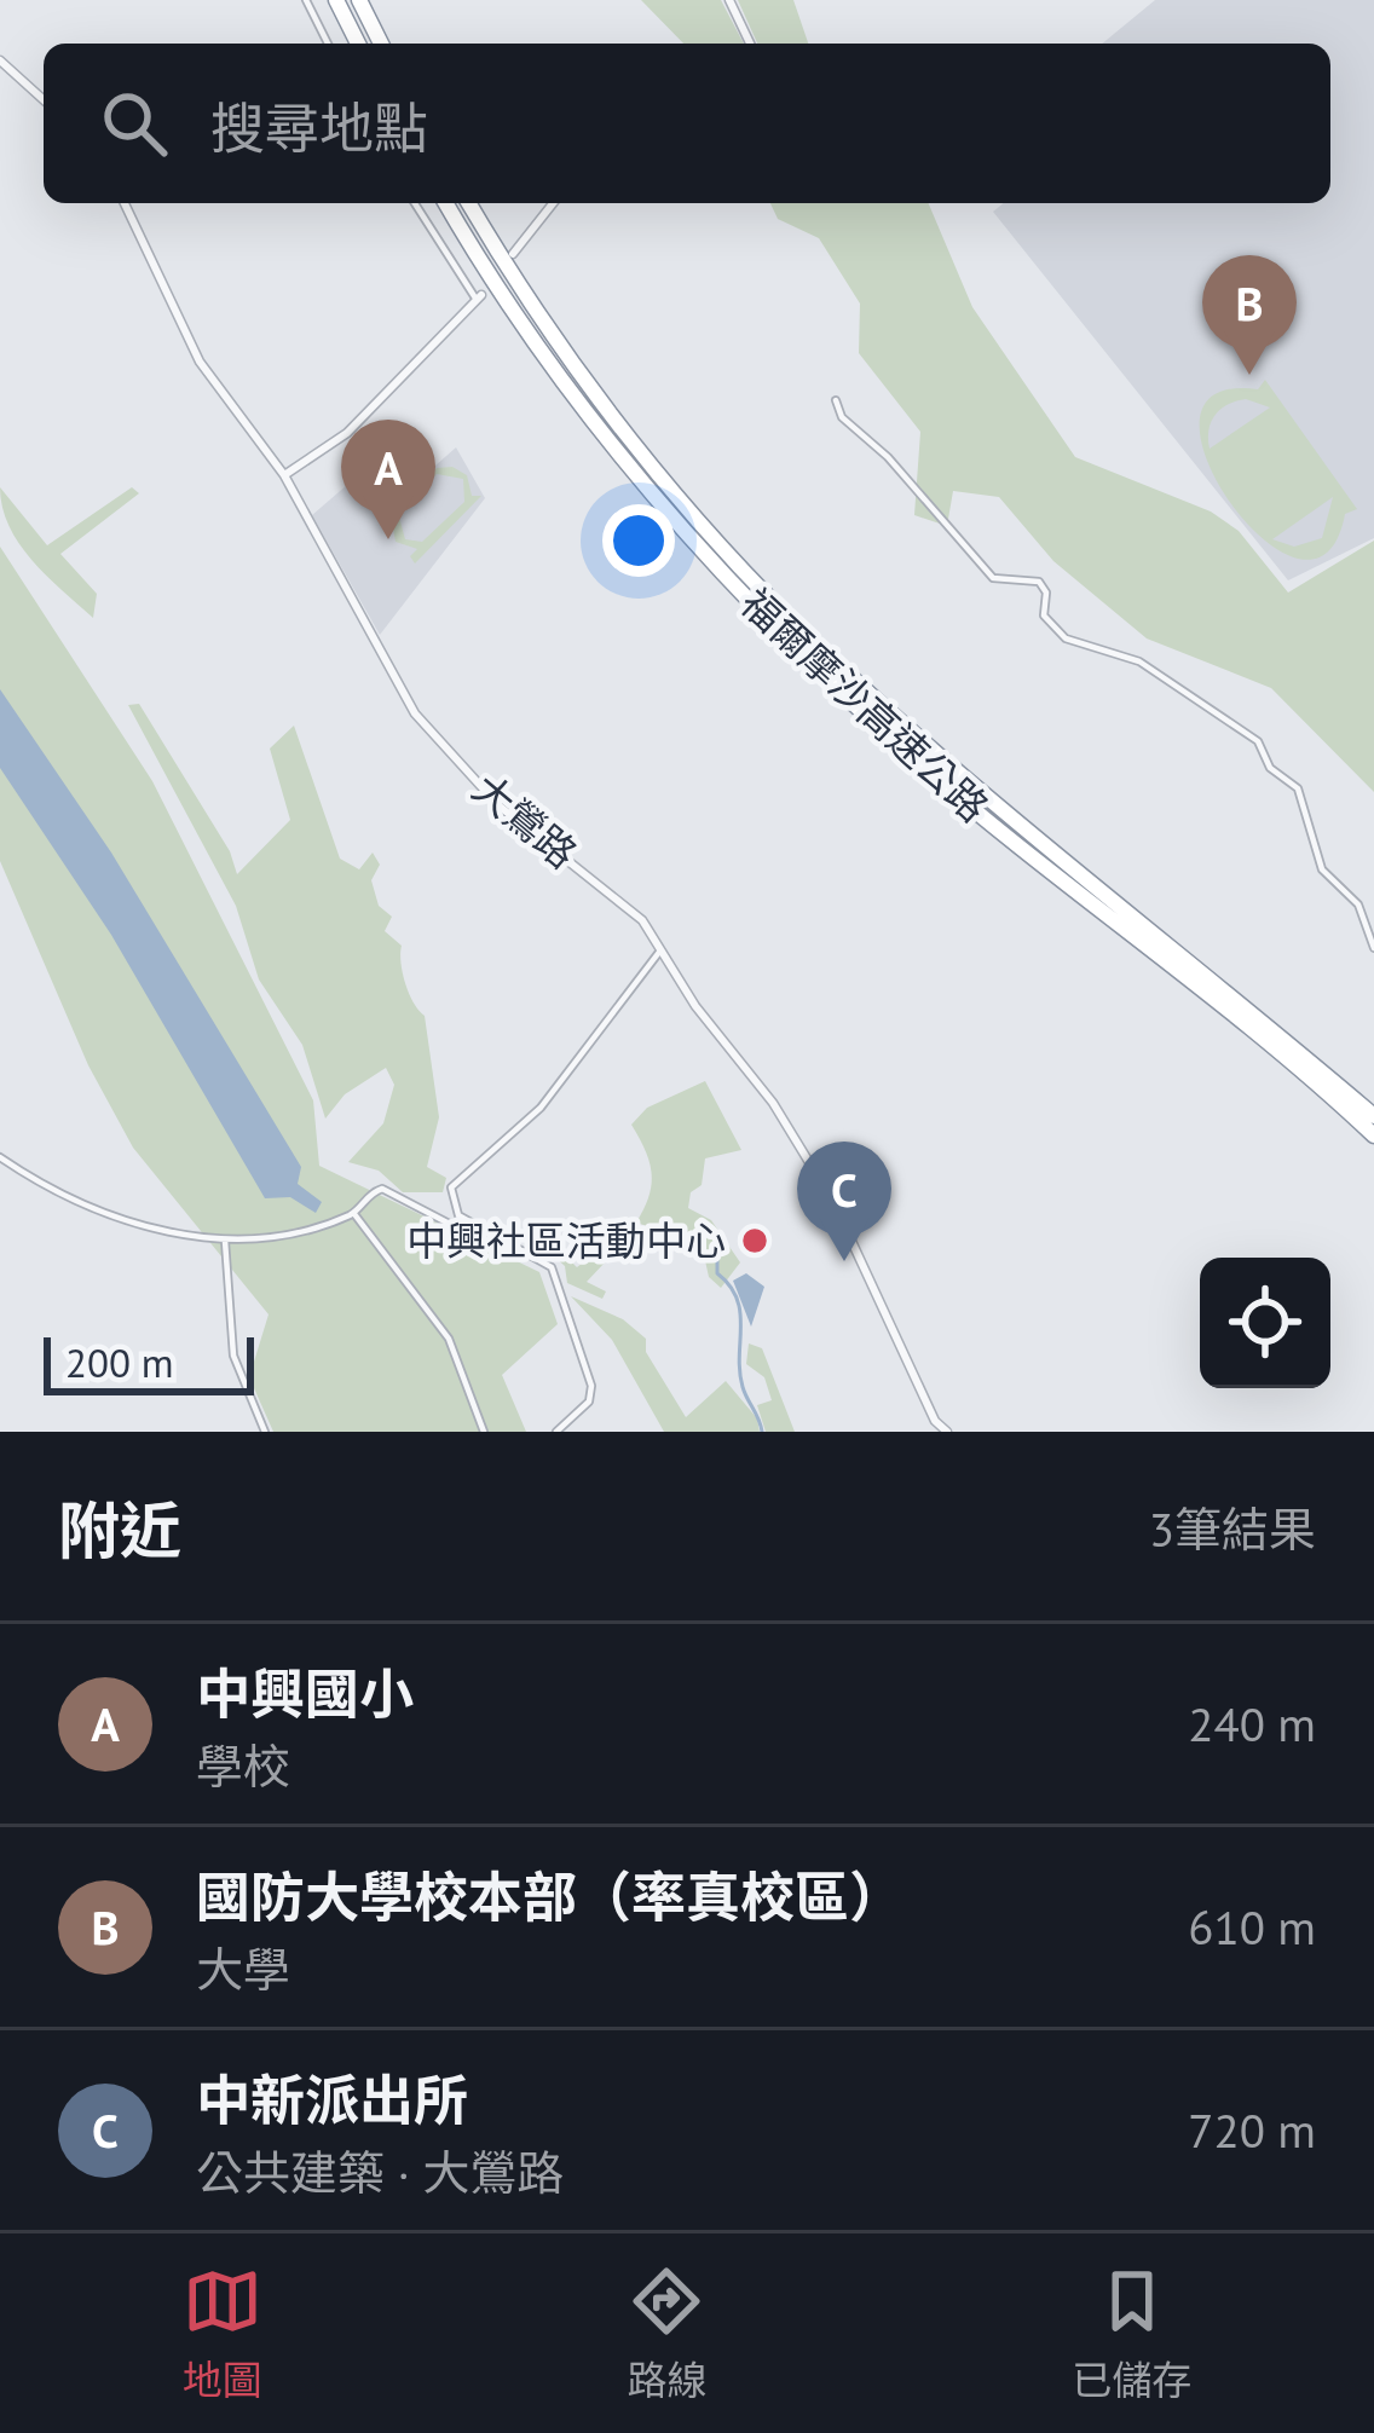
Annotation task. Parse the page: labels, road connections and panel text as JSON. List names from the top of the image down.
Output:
{
  "streets": {
    "highway": ["福爾摩沙高速公路"],
    "street": ["大鶯路"]
  },
  "places": ["中興社區活動中心"],
  "scale_bar": "200 m",
  "page": {
    "search": "搜尋地點",
    "pins": ["B", "A", "C"],
    "scale": "200 m",
    "heading": ["附近", "3筆結果"],
    "list": [
      {
        "mark": "A",
        "name": "中興國小",
        "note": "學校",
        "value": "240 m"
      },
      {
        "mark": "B",
        "name": "國防大學校本部（率真校區）",
        "note": "大學",
        "value": "610 m"
      },
      {
        "mark": "C",
        "name": "中新派出所",
        "note": "公共建築 · 大鶯路",
        "value": "720 m"
      }
    ],
    "nav": ["地圖", "路線", "已儲存"]
  }
}
